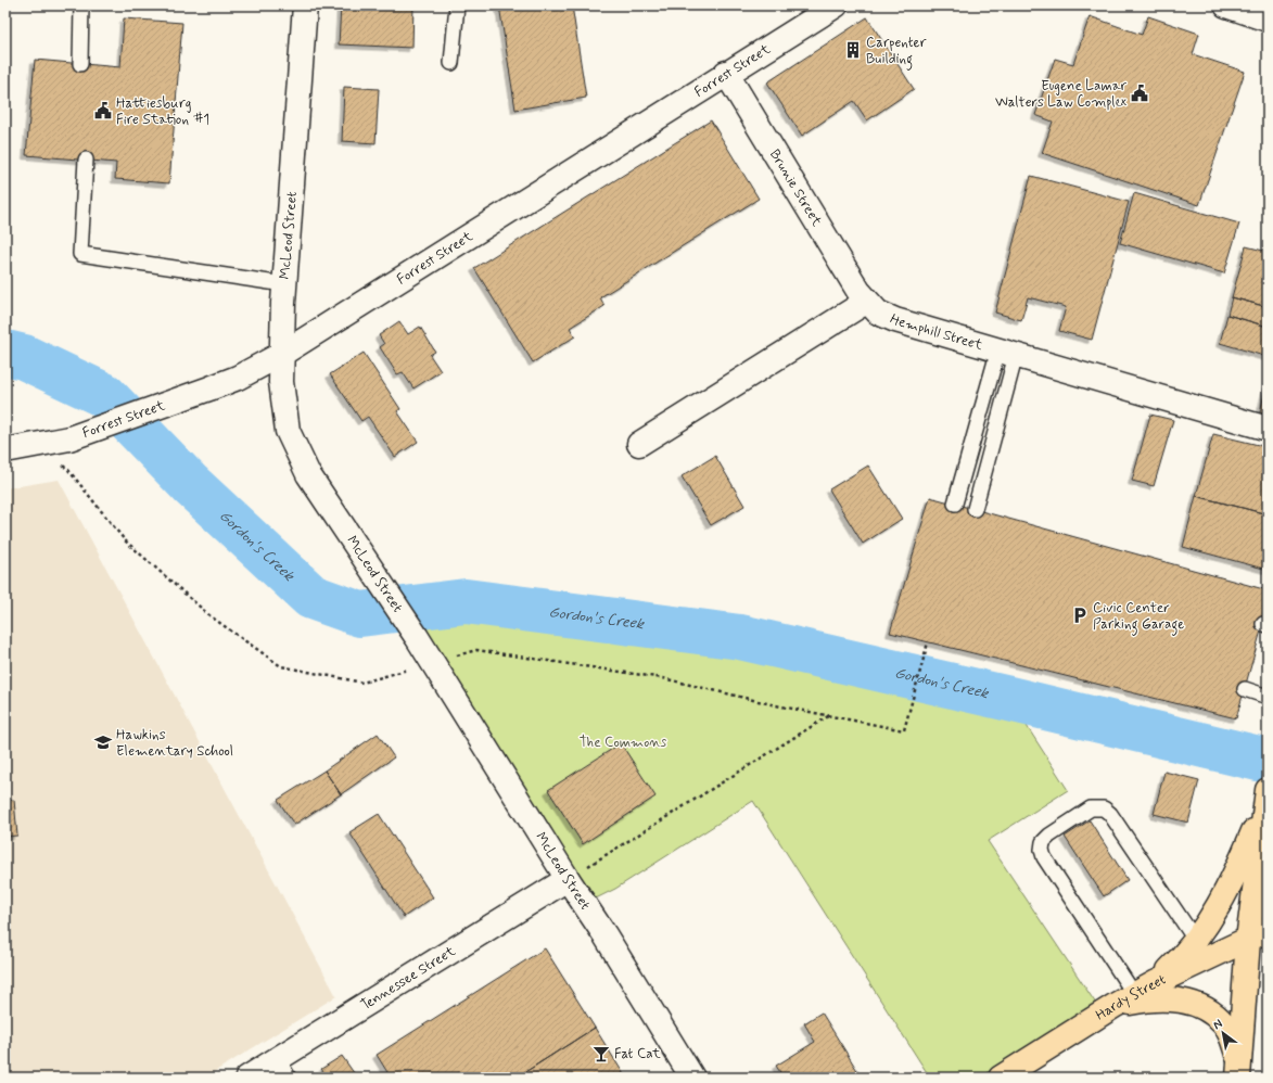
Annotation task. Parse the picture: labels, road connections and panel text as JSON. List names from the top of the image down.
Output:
{
  "streets": {
    "main road": ["Hardy Street"],
    "street": [
      "Forrest Street",
      "Brunie Street",
      "McLeod Street",
      "Hemphill Street",
      "Tennessee Street"
    ]
  },
  "crossings": [
    ["Forrest Street", "Brunie Street"],
    ["Forrest Street", "McLeod Street"],
    ["Brunie Street", "Hemphill Street"],
    ["McLeod Street", "Tennessee Street"]
  ],
  "water": ["Gordon's Creek"],
  "parks": ["The Commons"],
  "places": {
    "building": ["Carpenter Building"],
    "public building": ["Eugene Lamar Walters Law Complex", "Hattiesburg Fire Station #1"],
    "parking": ["Civic Center Parking Garage"],
    "school or university": ["Hawkins Elementary School"],
    "bar": ["Fat Cat"]
  },
  "north": "top left"
}
